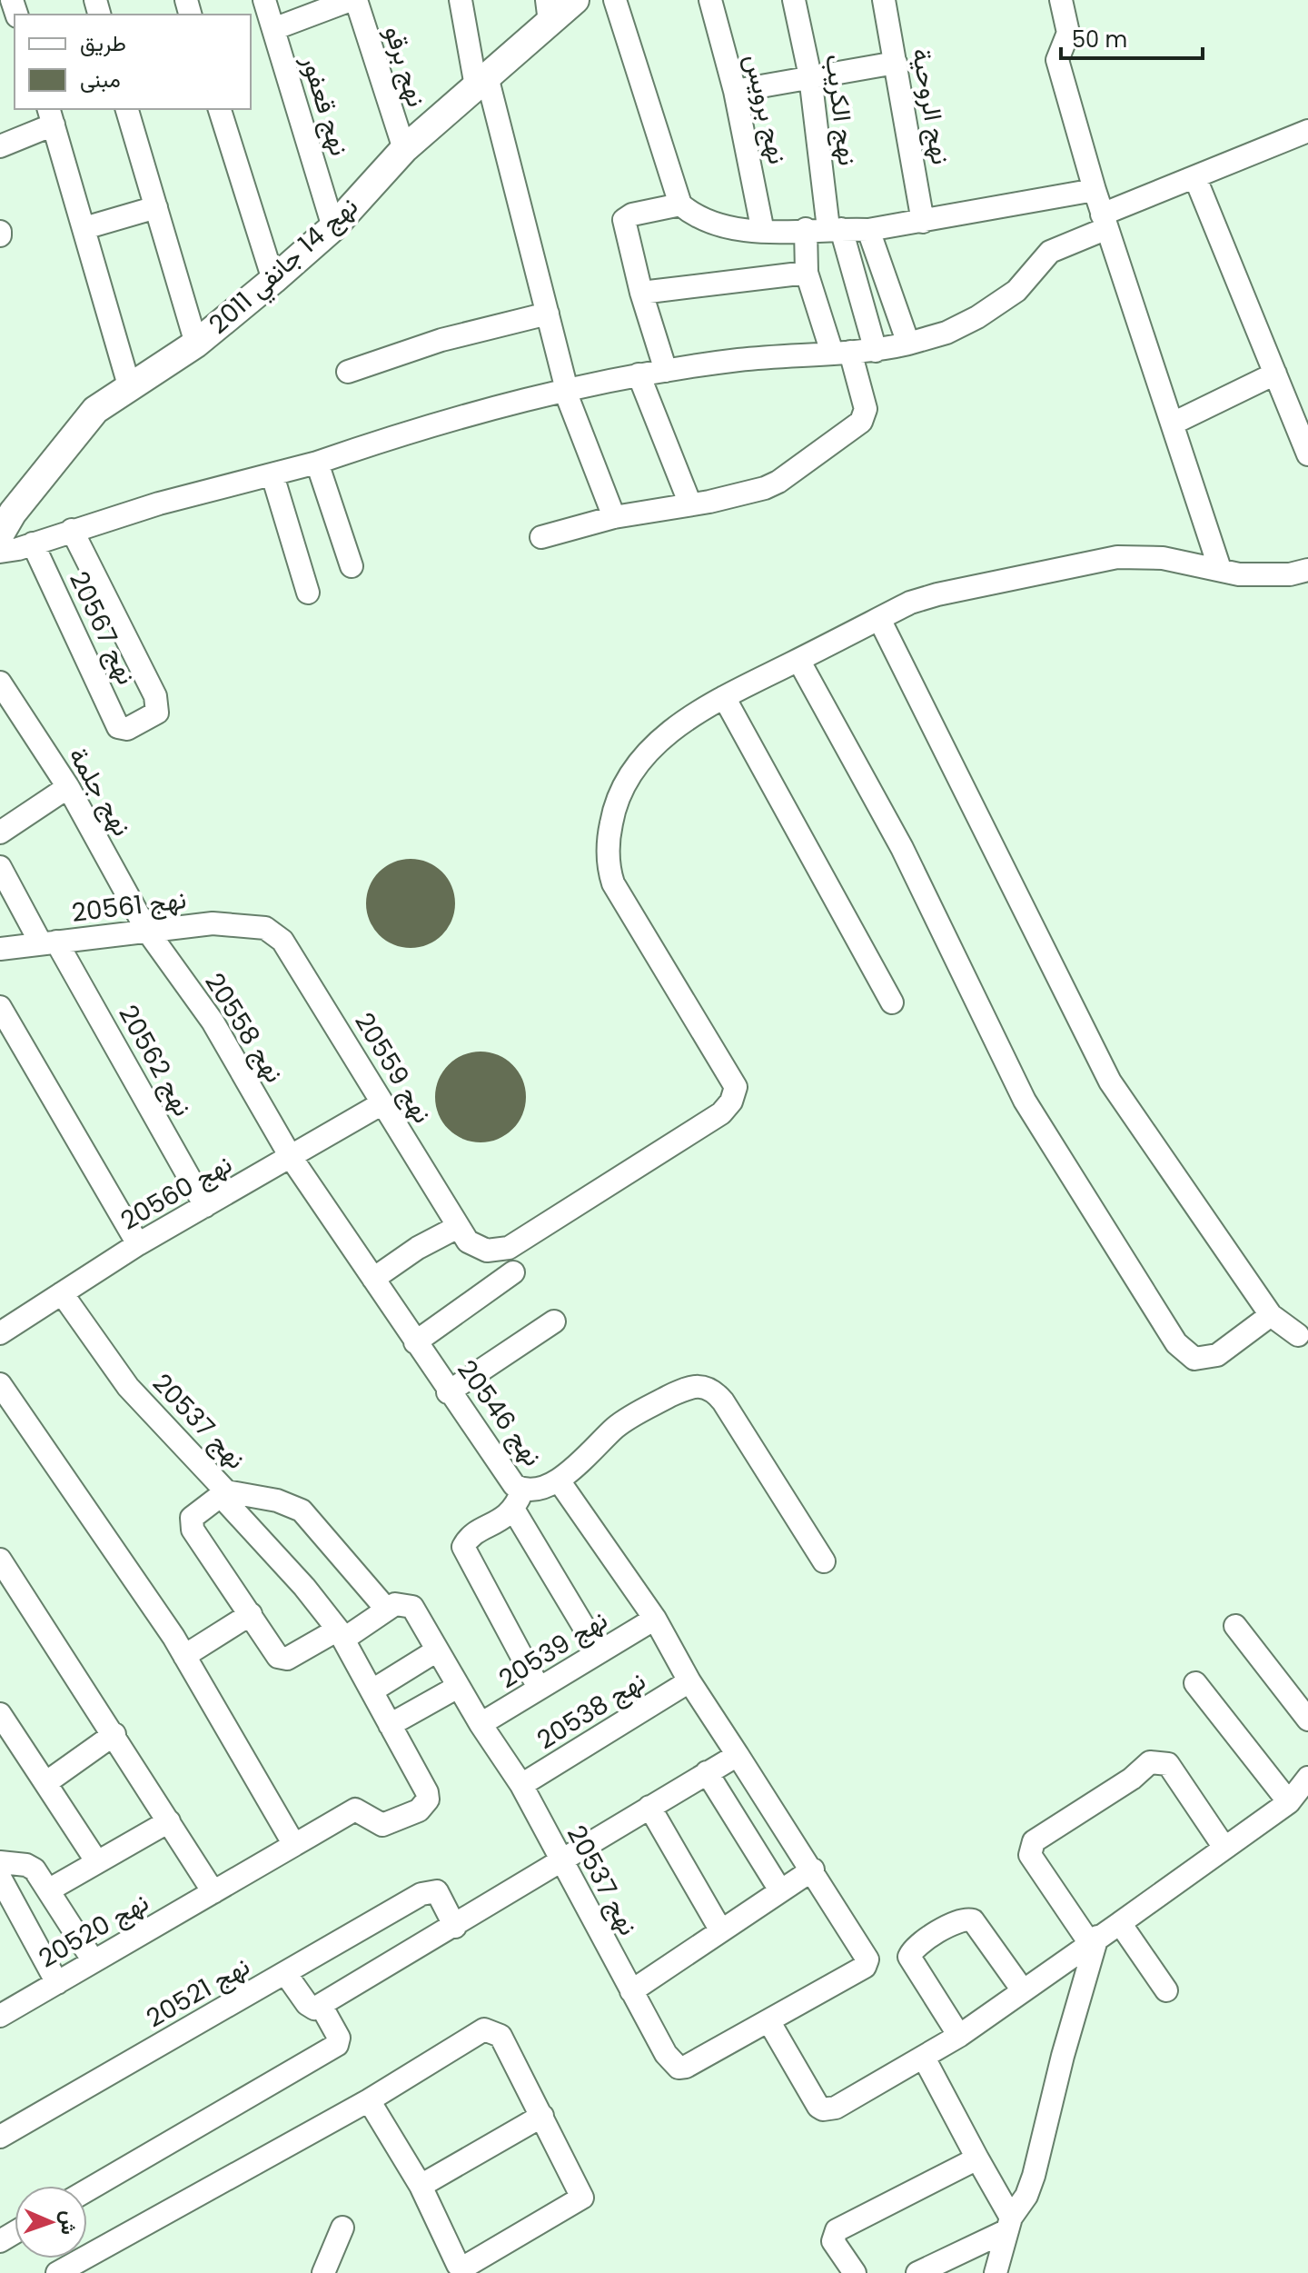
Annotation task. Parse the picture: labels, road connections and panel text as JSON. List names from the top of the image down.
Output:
{
  "streets": {
    "street": [
      "نهج برقو",
      "نهج قعفور",
      "نهج الروحية",
      "نهج برويس",
      "نهج الكريب",
      "نهج 14 جانفي 2011",
      "نهج 20567",
      "نهج جلمة",
      "نهج 20561",
      "نهج 20558",
      "نهج 20562",
      "نهج 20559",
      "نهج 20560",
      "نهج 20546",
      "نهج 20537",
      "نهج 20539",
      "نهج 20538",
      "نهج 20520",
      "نهج 20521"
    ]
  },
  "crossings": [
    ["نهج برقو", "نهج 14 جانفي 2011"],
    ["نهج قعفور", "نهج 14 جانفي 2011"],
    ["نهج جلمة", "نهج 20561"],
    ["نهج جلمة", "نهج 20558"],
    ["نهج 20561", "نهج 20558"],
    ["نهج 20561", "نهج 20562"],
    ["نهج 20561", "نهج 20559"],
    ["نهج 20558", "نهج 20560"],
    ["نهج 20558", "نهج 20546"],
    ["نهج 20562", "نهج 20560"],
    ["نهج 20559", "نهج 20560"],
    ["نهج 20560", "نهج 20546"],
    ["نهج 20560", "نهج 20537"],
    ["نهج 20537", "نهج 20539"],
    ["نهج 20537", "نهج 20538"]
  ],
  "legend": ["طريق", "مبنى"],
  "scale_bar": "50 m",
  "north": "right"
}
